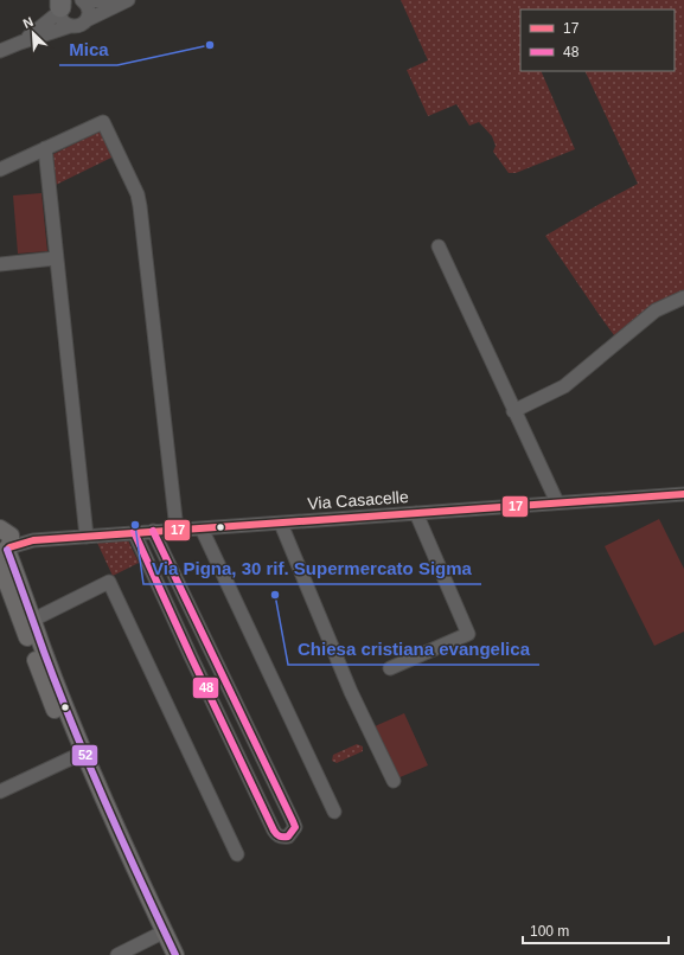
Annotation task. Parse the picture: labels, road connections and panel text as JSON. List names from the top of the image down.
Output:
{
  "streets": {
    "street": ["Via Casacelle"]
  },
  "places": ["Mica", "Via Pigna, 30 rif. Supermercato Sigma", "Chiesa cristiana evangelica"],
  "lines": ["transit line 17", "transit line 48", "transit line 52"],
  "legend": ["17", "48"],
  "scale_bar": "100 m",
  "north": "top left"
}
